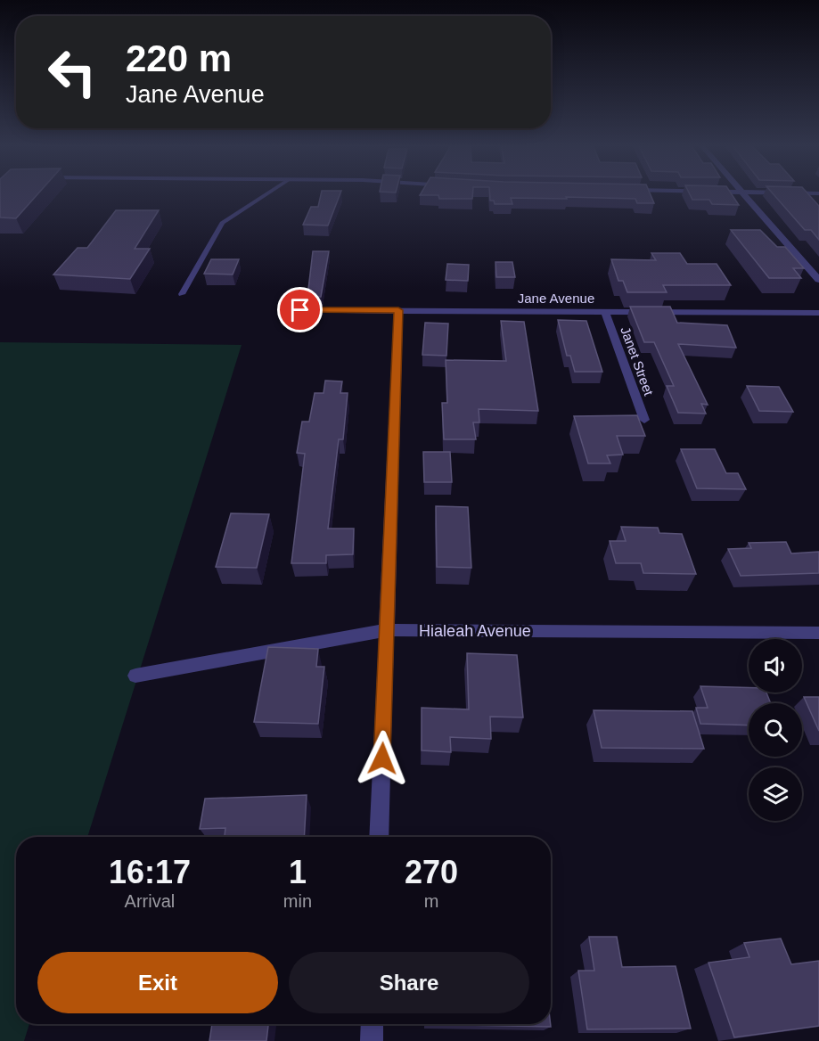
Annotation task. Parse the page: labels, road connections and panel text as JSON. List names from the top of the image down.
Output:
{
  "streets": {
    "street": ["Jane Avenue", "Janet Street", "Hialeah Avenue"]
  },
  "crossings": [
    ["Jane Avenue", "Janet Street"]
  ],
  "page": {
    "turn": ["220 m", "Jane Avenue"],
    "eta": [
      "16:17",
      "Arrival",
      "1",
      "min",
      "270",
      "m"
    ],
    "buttons": ["Exit", "Share"]
  }
}
